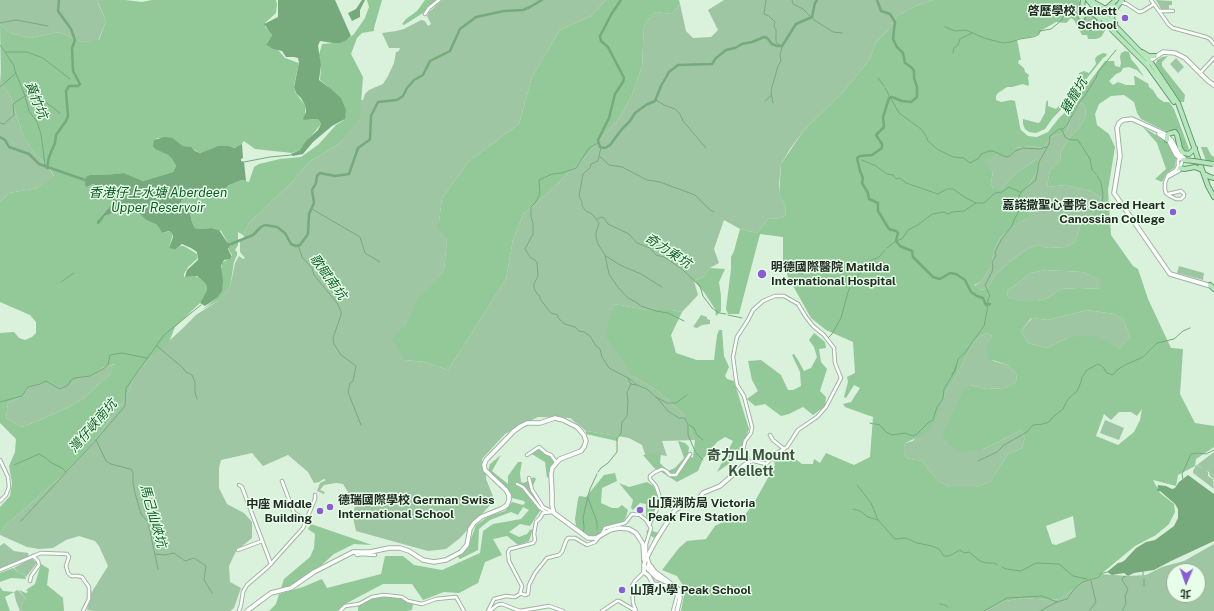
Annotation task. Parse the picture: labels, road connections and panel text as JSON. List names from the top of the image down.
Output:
{
  "districts": ["奇力山 Mount Kellett"],
  "water": [
    "雞籠坑",
    "黃竹坑",
    "香港仔上水塘 Aberdeen Upper Reservoir",
    "奇力東坑",
    "歌賦南坑",
    "灣仔峽南坑",
    "馬己仙峽坑"
  ],
  "places": [
    "啓歷學校 Kellett School",
    "嘉諾撒聖心書院 Sacred Heart Canossian College",
    "明德國際醫院 Matilda International Hospital",
    "德瑞國際學校 German Swiss International School",
    "山頂消防局 Victoria Peak Fire Station",
    "中座 Middle Building",
    "山頂小學 Peak School"
  ],
  "north": "bottom"
}
